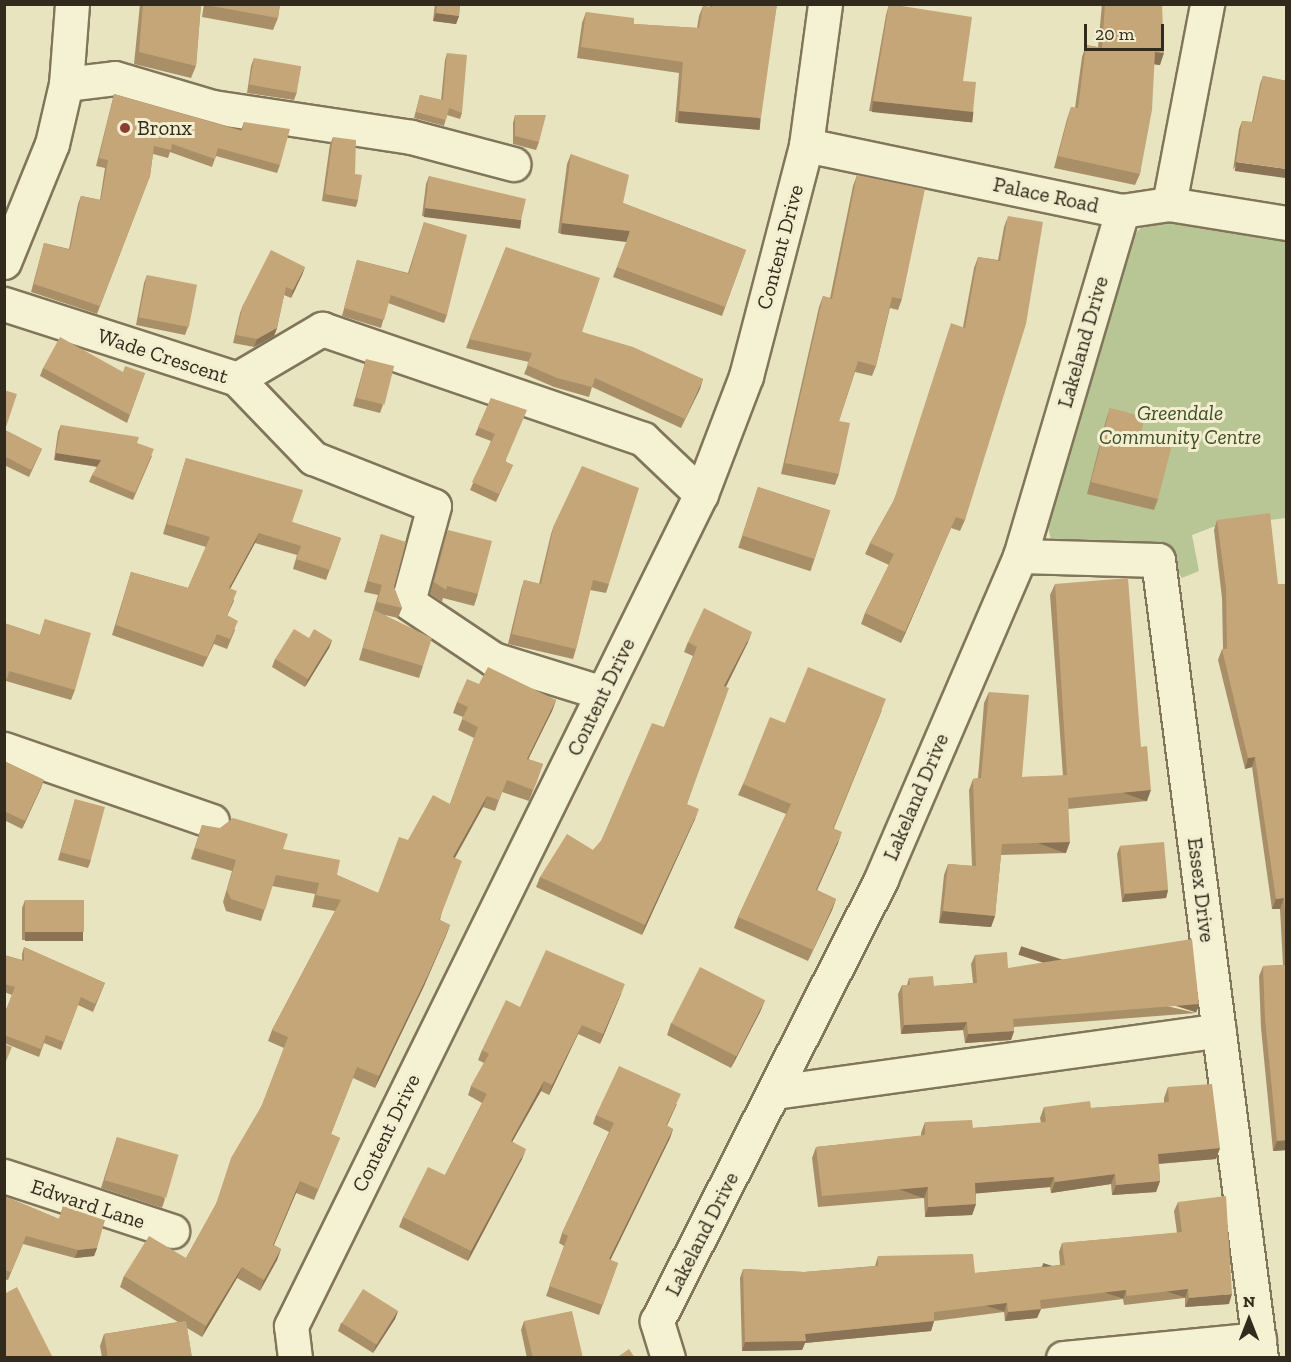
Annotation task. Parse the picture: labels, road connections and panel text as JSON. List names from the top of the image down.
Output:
{
  "streets": {
    "street": [
      "Palace Road",
      "Content Drive",
      "Lakeland Drive",
      "Wade Crescent",
      "Essex Drive",
      "Edward Lane"
    ]
  },
  "crossings": [
    ["Palace Road", "Content Drive"],
    ["Palace Road", "Lakeland Drive"],
    ["Content Drive", "Wade Crescent"],
    ["Lakeland Drive", "Essex Drive"]
  ],
  "parks": ["Greendale Community Centre"],
  "places": ["Bronx"],
  "scale_bar": "20 m",
  "north": "top"
}
